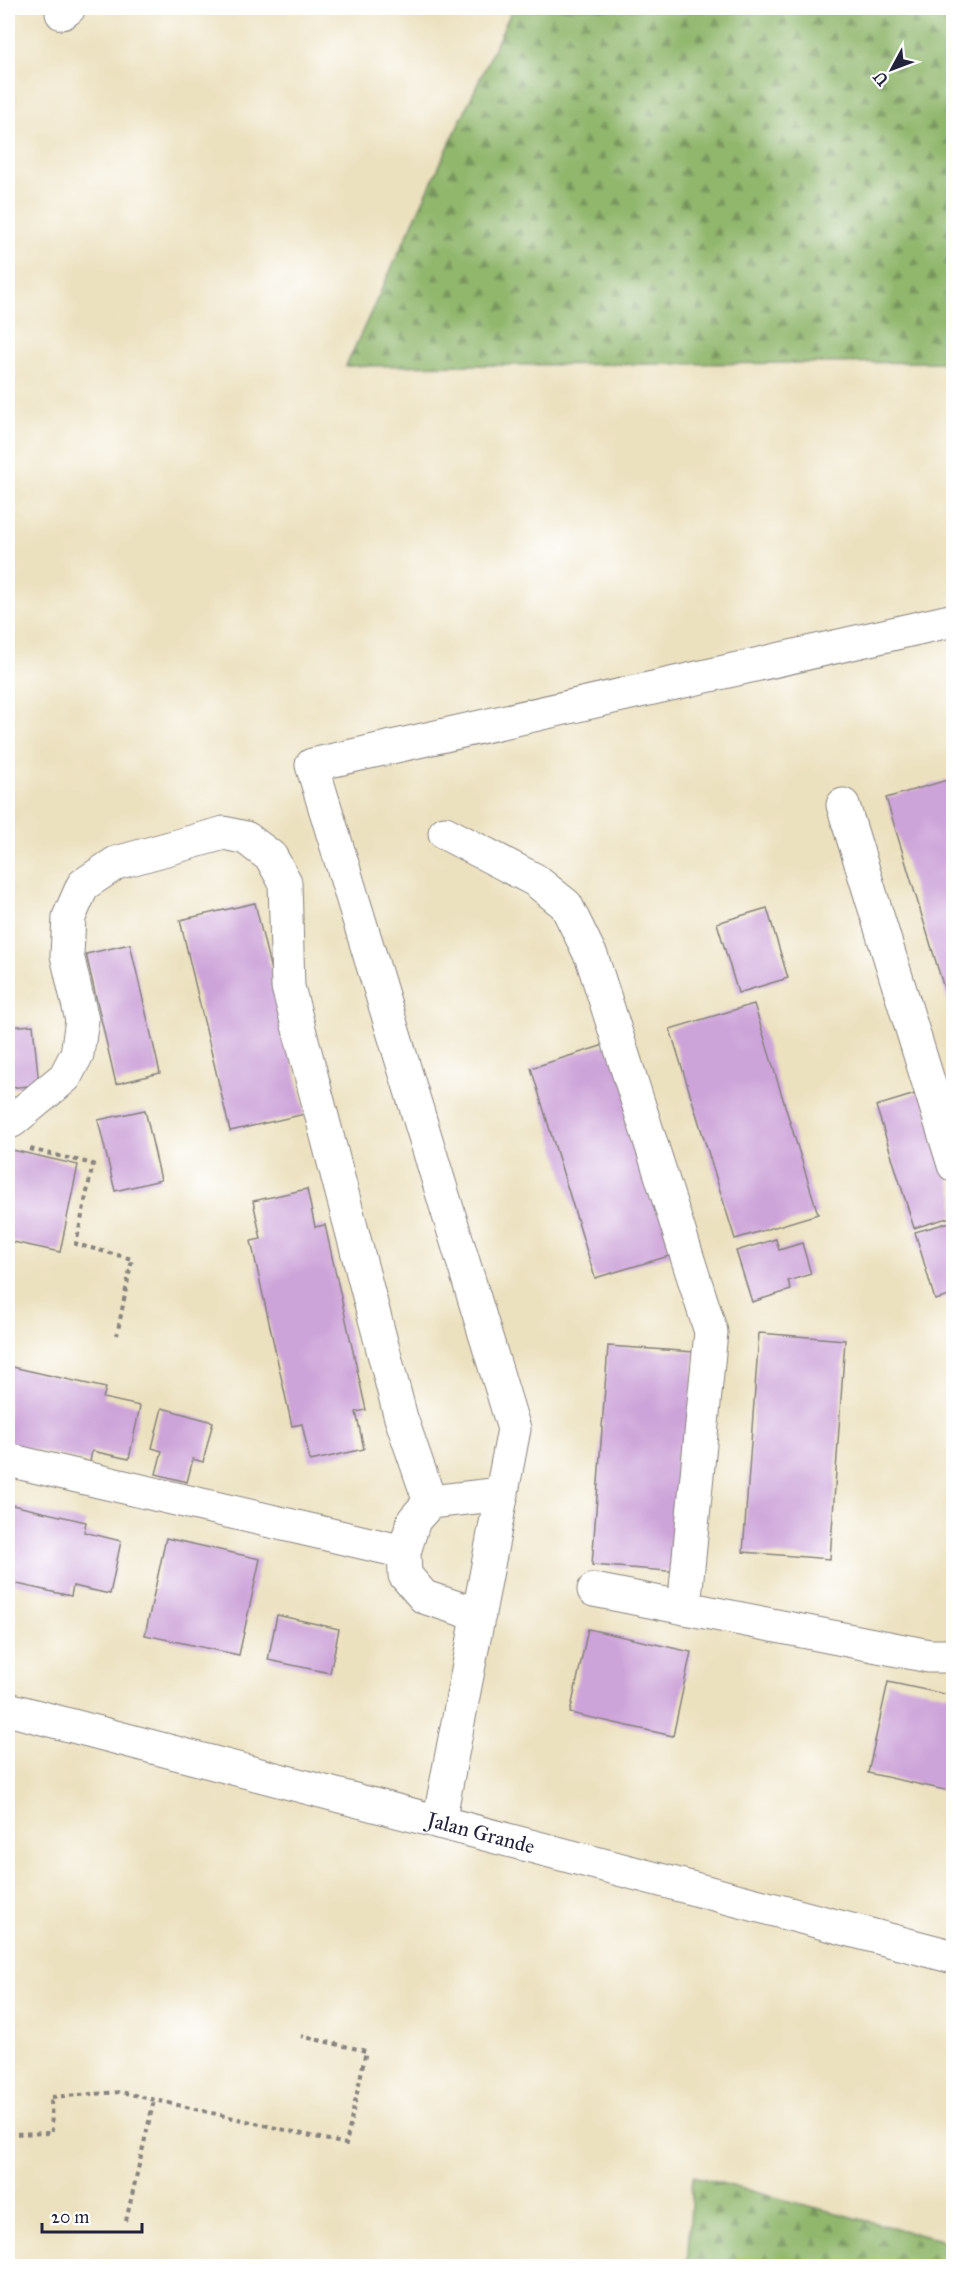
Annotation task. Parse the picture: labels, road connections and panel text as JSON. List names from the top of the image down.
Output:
{
  "streets": {
    "street": ["Jalan Grande"]
  },
  "scale_bar": "20 m",
  "north": "bottom left"
}
